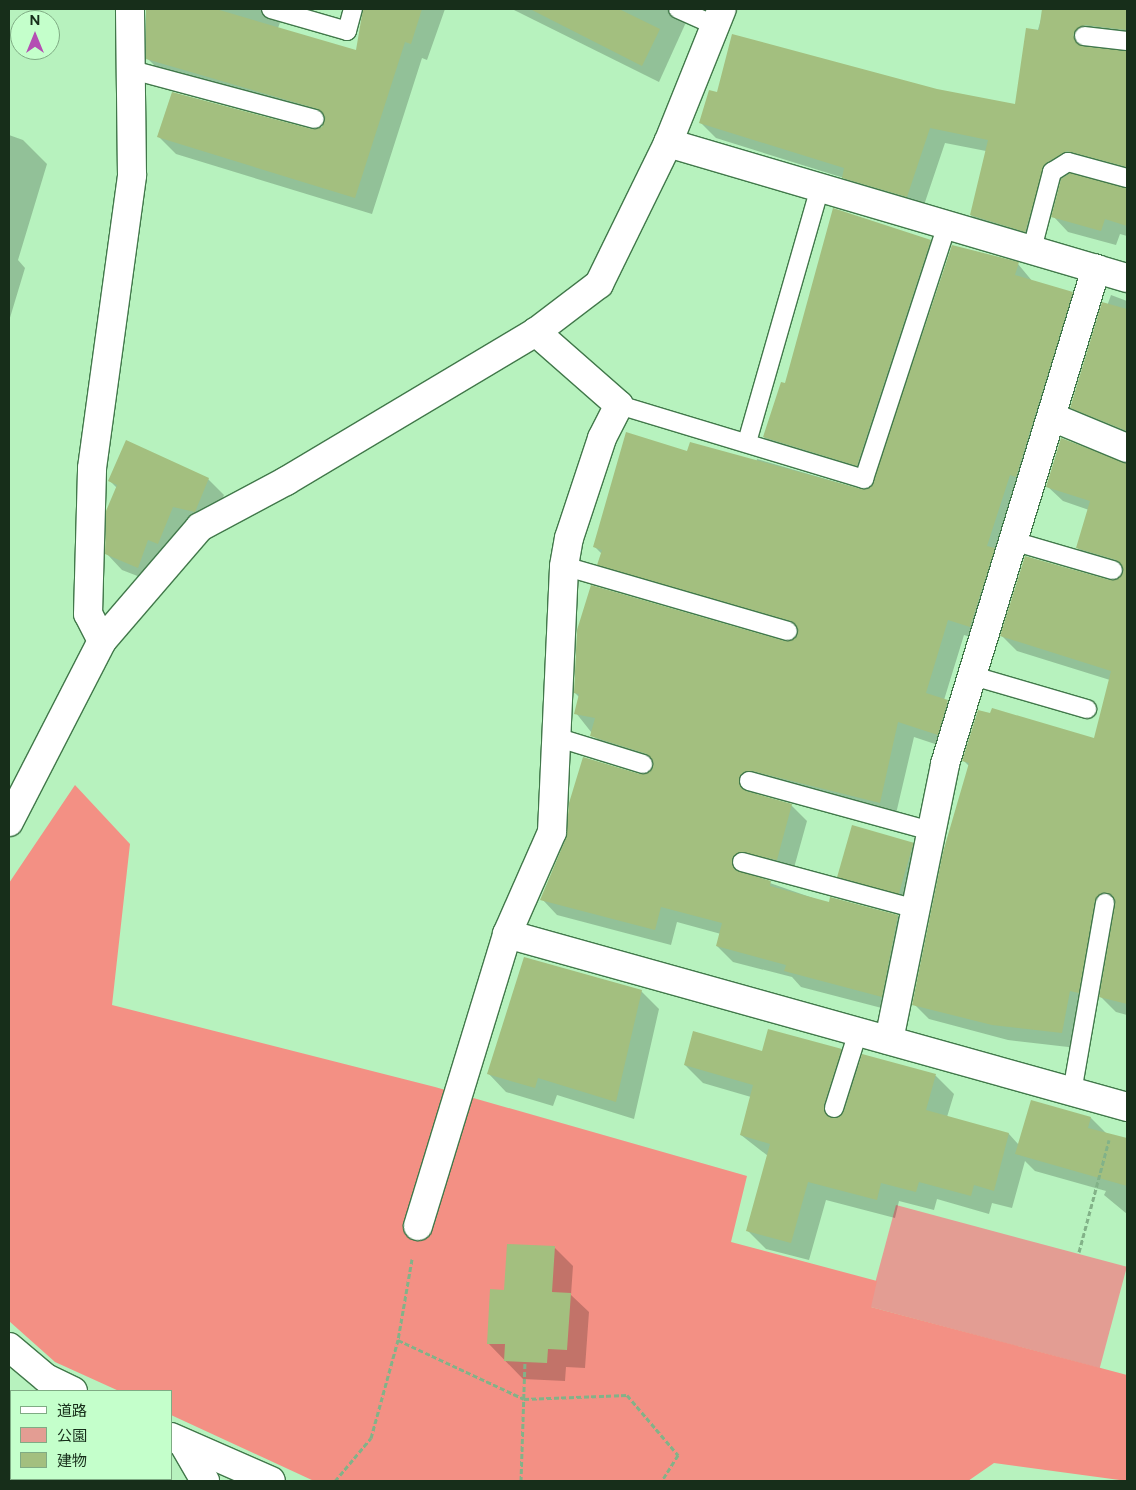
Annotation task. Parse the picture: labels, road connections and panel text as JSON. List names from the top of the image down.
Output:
{
  "legend": ["道路", "公園", "建物"],
  "north": "top"
}
